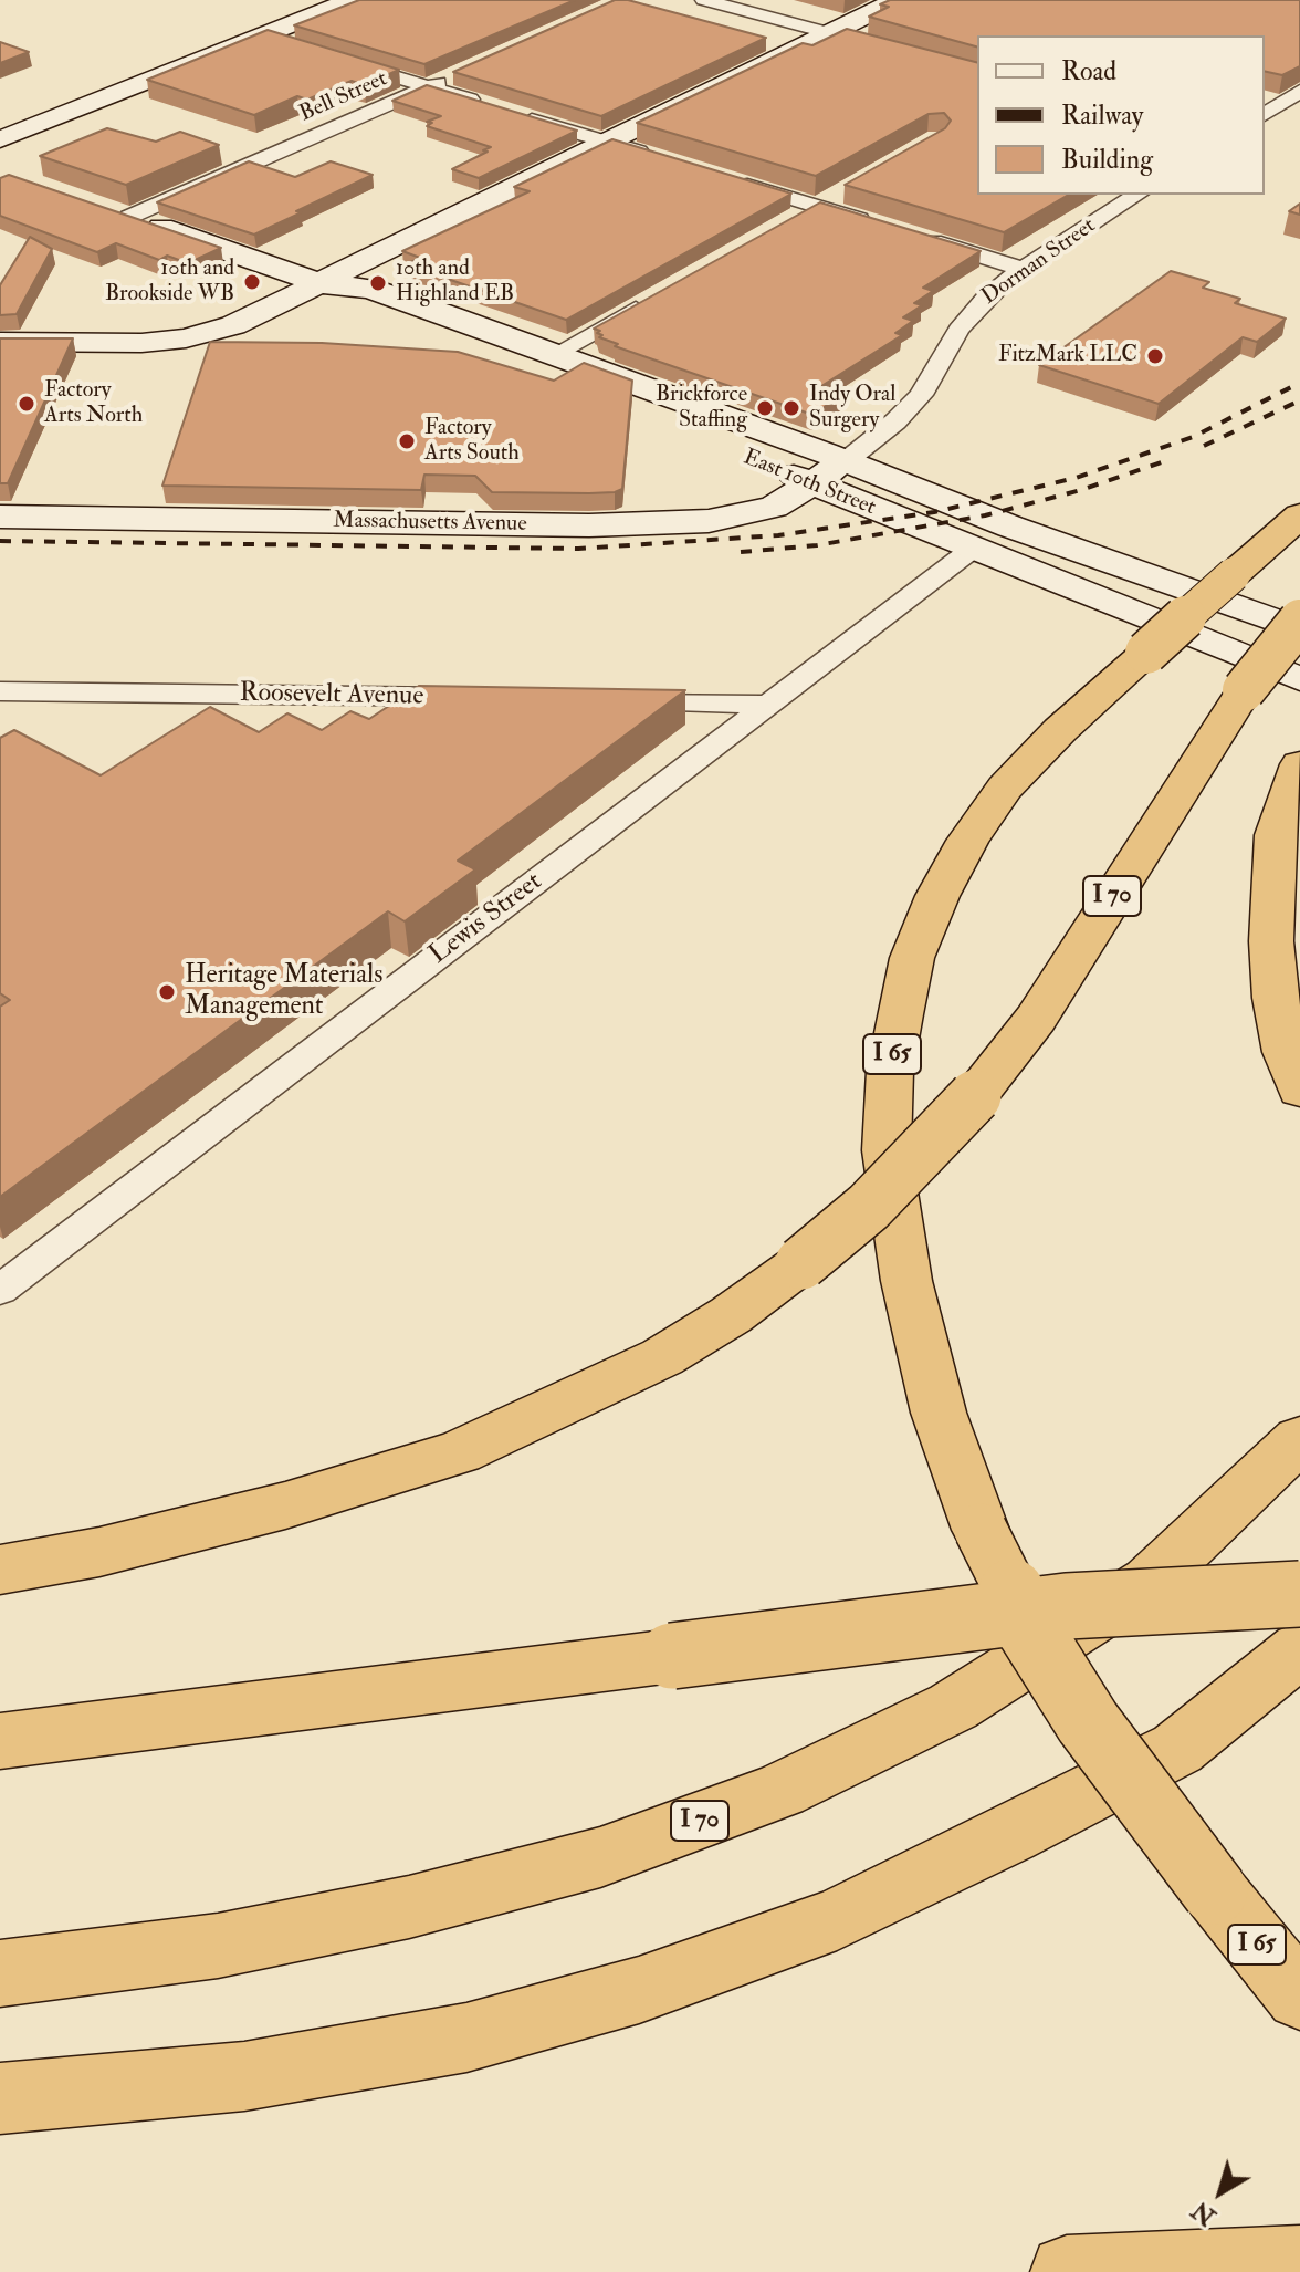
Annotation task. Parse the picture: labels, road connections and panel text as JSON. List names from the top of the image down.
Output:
{
  "streets": {
    "highway": ["I 70", "I 65"],
    "street": [
      "Bell Street",
      "Dorman Street",
      "East 10th Street",
      "Massachusetts Avenue",
      "Roosevelt Avenue",
      "Lewis Street"
    ]
  },
  "crossings": [
    ["Bell Street", "East 10th Street"],
    ["Dorman Street", "East 10th Street"],
    ["Dorman Street", "Massachusetts Avenue"],
    ["East 10th Street", "Massachusetts Avenue"],
    ["East 10th Street", "Lewis Street"]
  ],
  "places": [
    "10th and Brookside WB",
    "10th and Highland EB",
    "FitzMark LLC",
    "Factory Arts North",
    "Brickforce Staffing",
    "Indy Oral Surgery",
    "Factory Arts South",
    "Heritage Materials Management"
  ],
  "legend": ["Road", "Railway", "Building"],
  "north": "bottom left"
}
